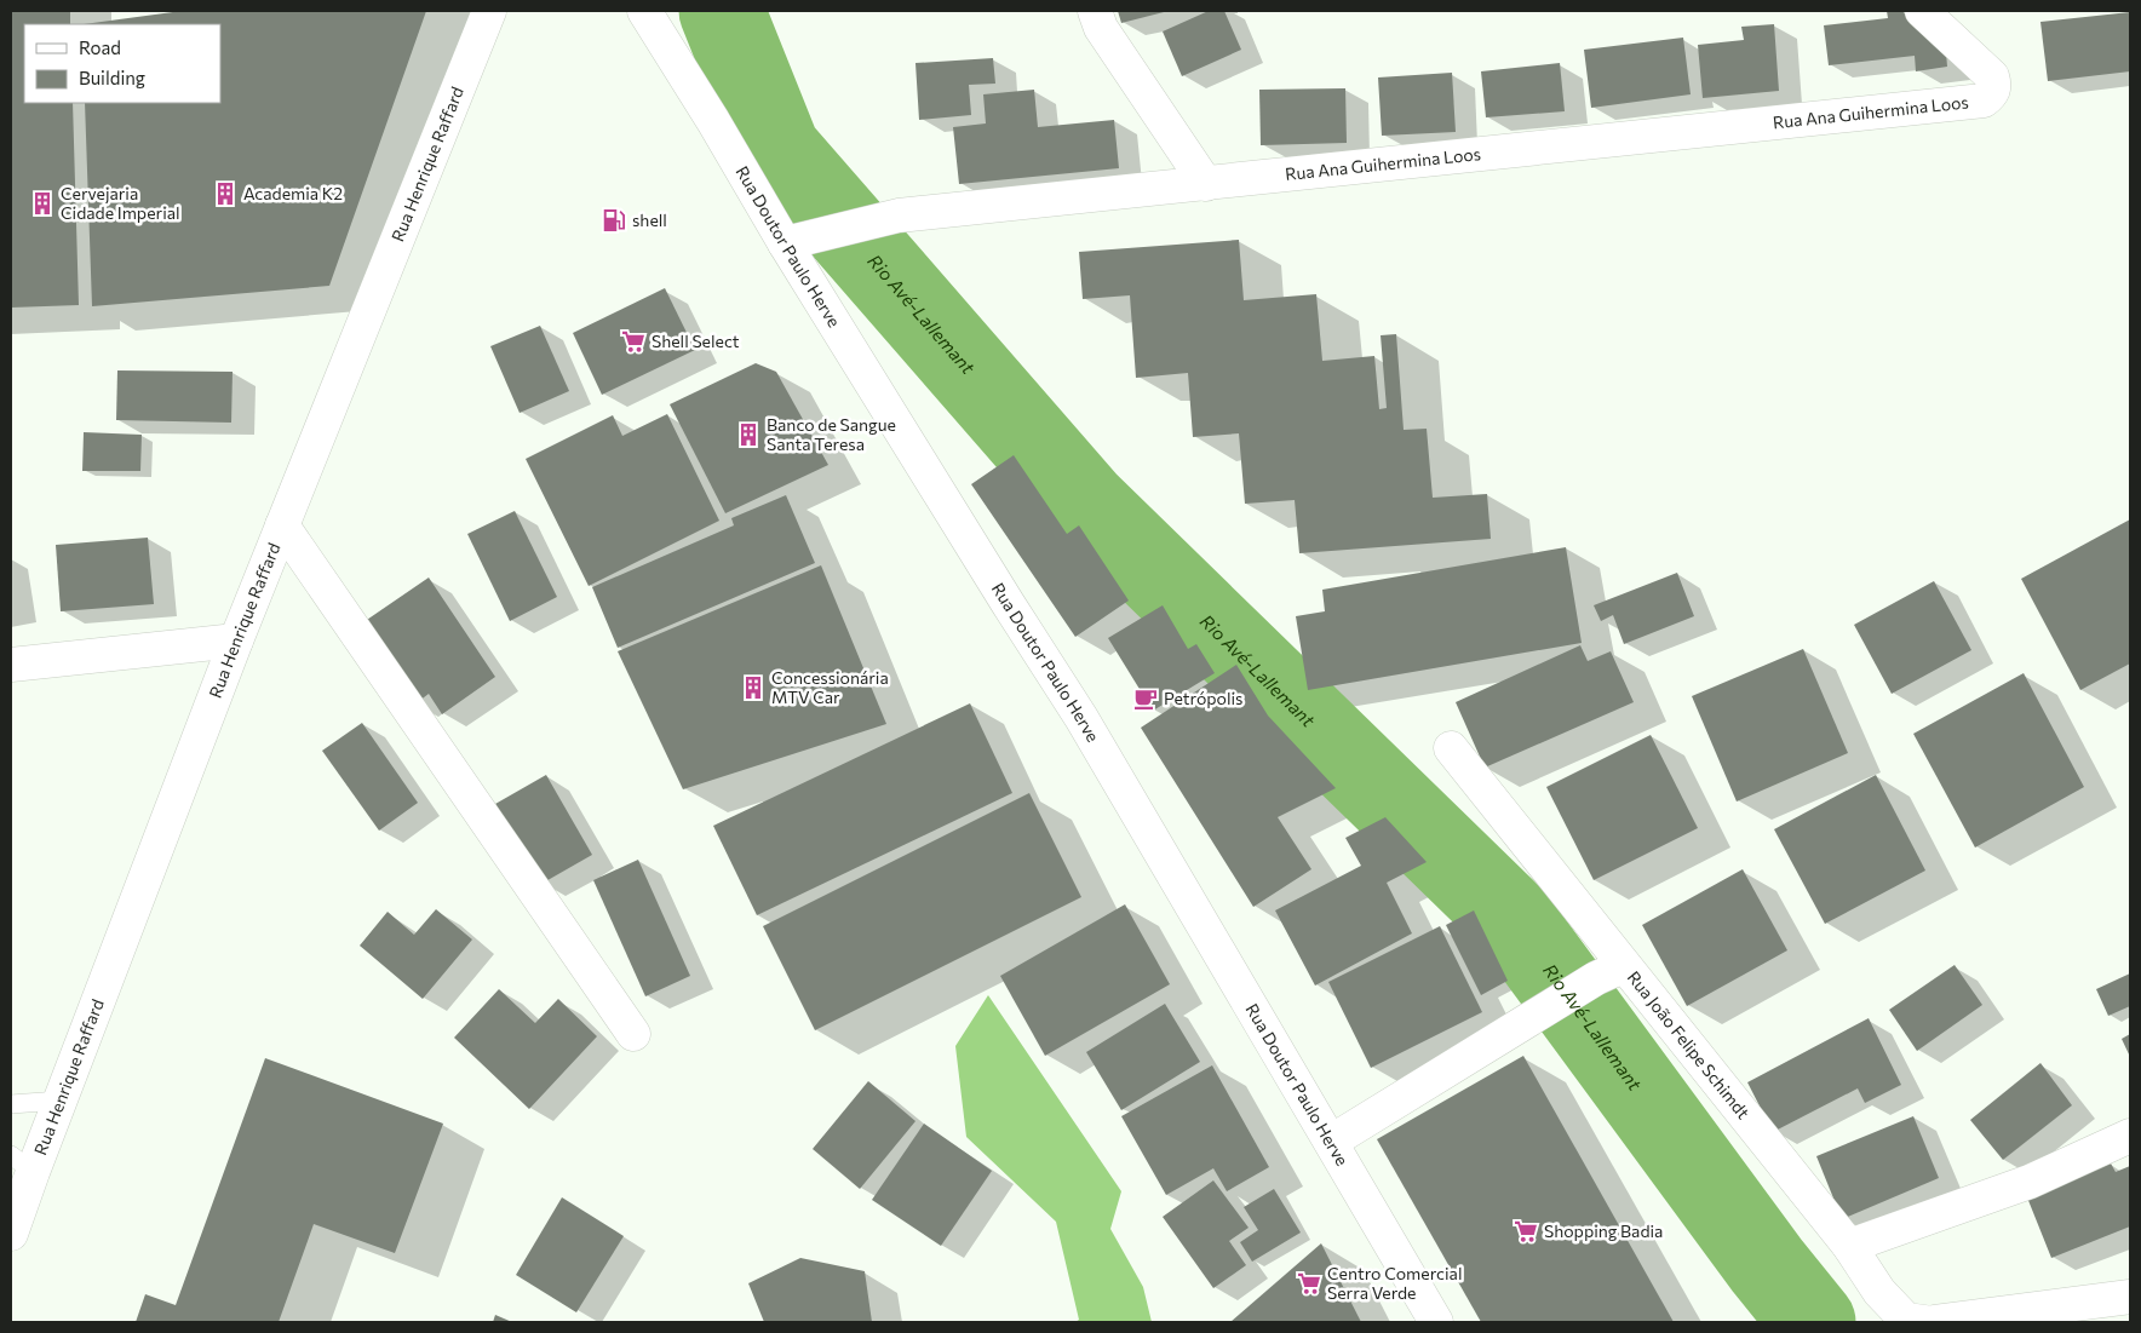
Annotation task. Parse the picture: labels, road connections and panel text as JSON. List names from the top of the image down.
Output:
{
  "streets": {
    "street": [
      "Rua Ana Guihermina Loos",
      "Rua Henrique Raffard",
      "Rua Doutor Paulo Herve",
      "Rua João Felipe Schimdt"
    ]
  },
  "crossings": [
    ["Rua Ana Guihermina Loos", "Rua Doutor Paulo Herve"]
  ],
  "water": ["Rio Avé‐Lallemant"],
  "places": {
    "building": [
      "Academia K2",
      "Cervejaria Cidade Imperial",
      "Banco de Sangue Santa Teresa",
      "Concessionária MTV Car"
    ],
    "fuel station": ["shell"],
    "supermarket": ["Shell Select", "Shopping Badia", "Centro Comercial Serra Verde"],
    "cafe": ["Petrópolis"]
  },
  "legend": ["Road", "Building"]
}
